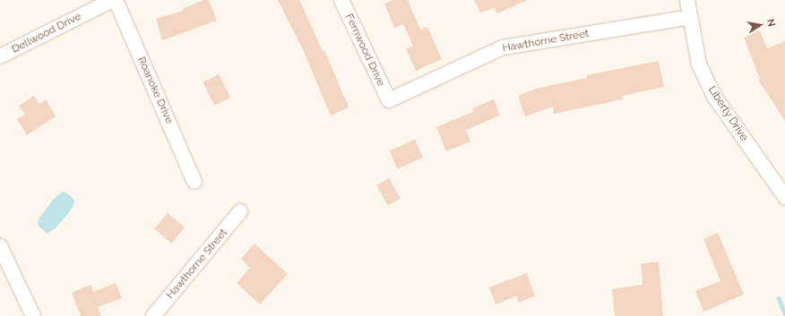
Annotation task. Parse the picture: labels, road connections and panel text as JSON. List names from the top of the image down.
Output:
{
  "streets": {
    "street": [
      "Dellwood Drive",
      "Hawthorne Street",
      "Fernwood Drive",
      "Roanoke Drive",
      "Liberty Drive"
    ]
  },
  "crossings": [
    ["Hawthorne Street", "Fernwood Drive"],
    ["Hawthorne Street", "Liberty Drive"]
  ],
  "north": "right"
}
